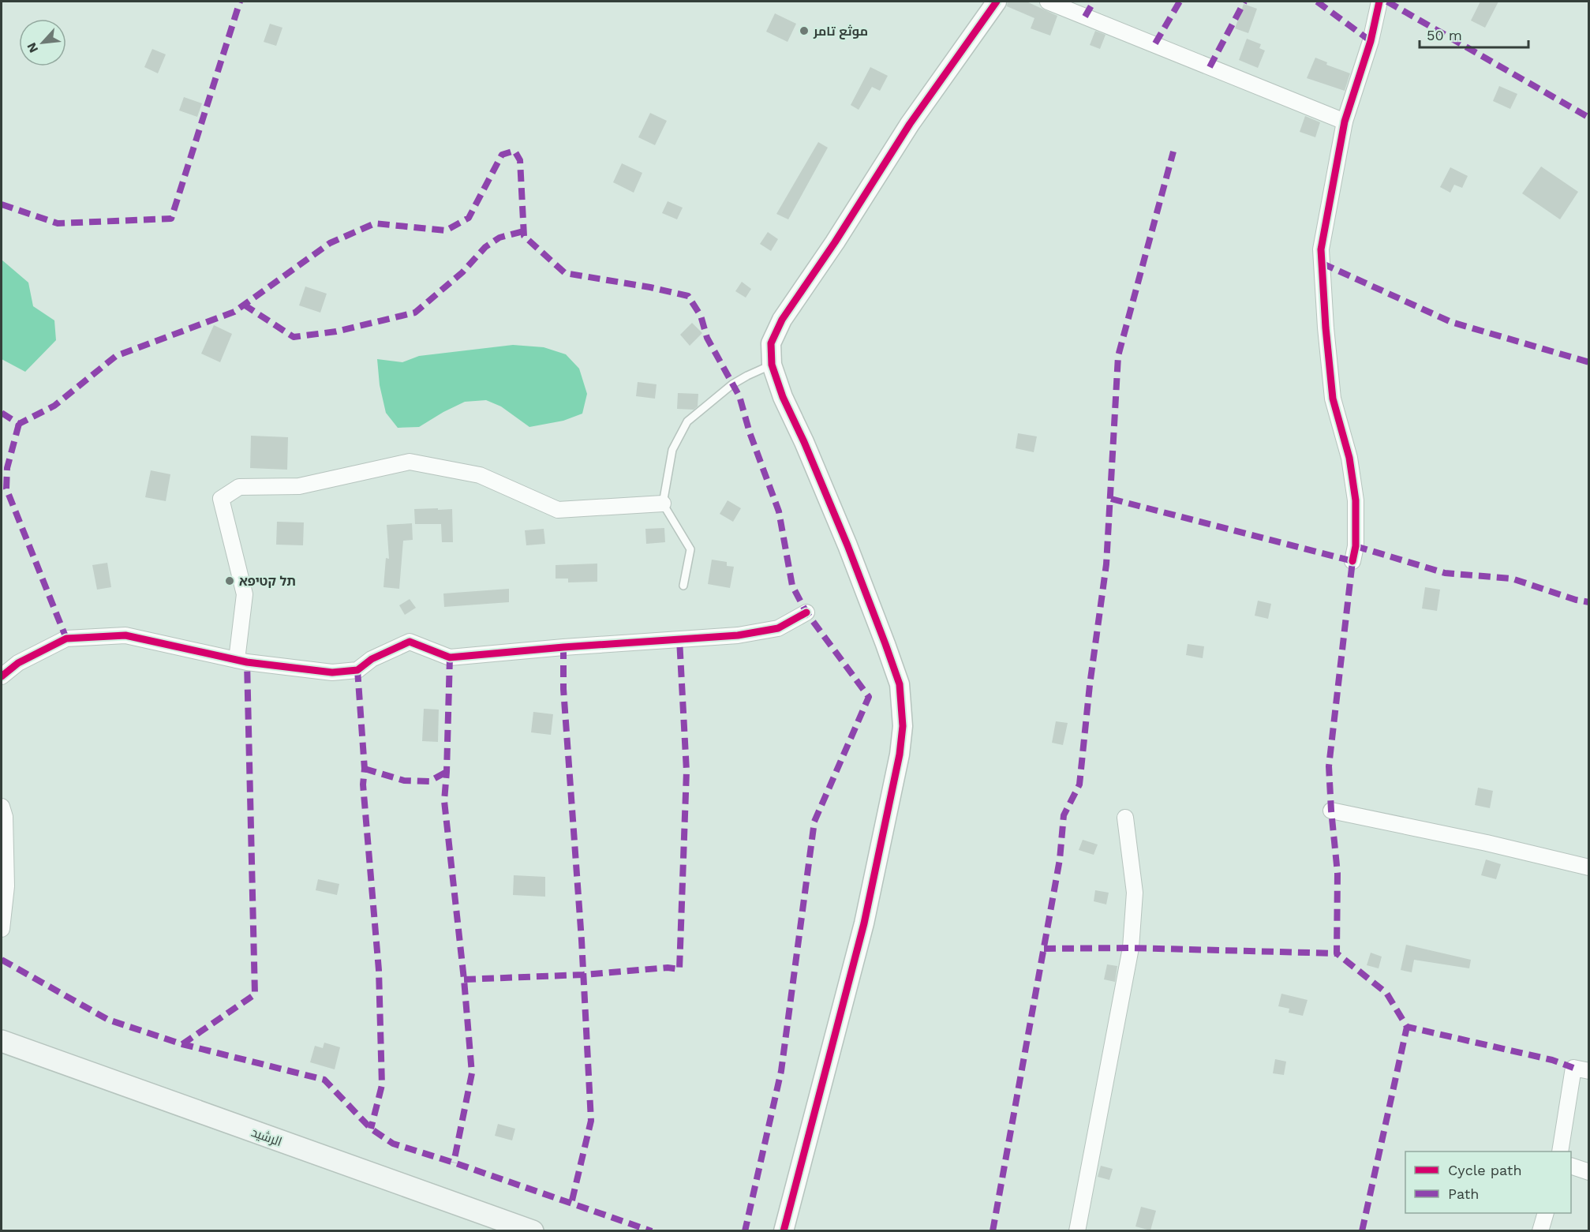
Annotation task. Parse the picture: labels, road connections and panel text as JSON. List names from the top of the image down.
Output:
{
  "streets": {
    "main road": ["الرشيد"]
  },
  "places": ["موثع تامر", "תל קטיפא"],
  "legend": ["Cycle path", "Path"],
  "scale_bar": "50 m",
  "north": "bottom left"
}
